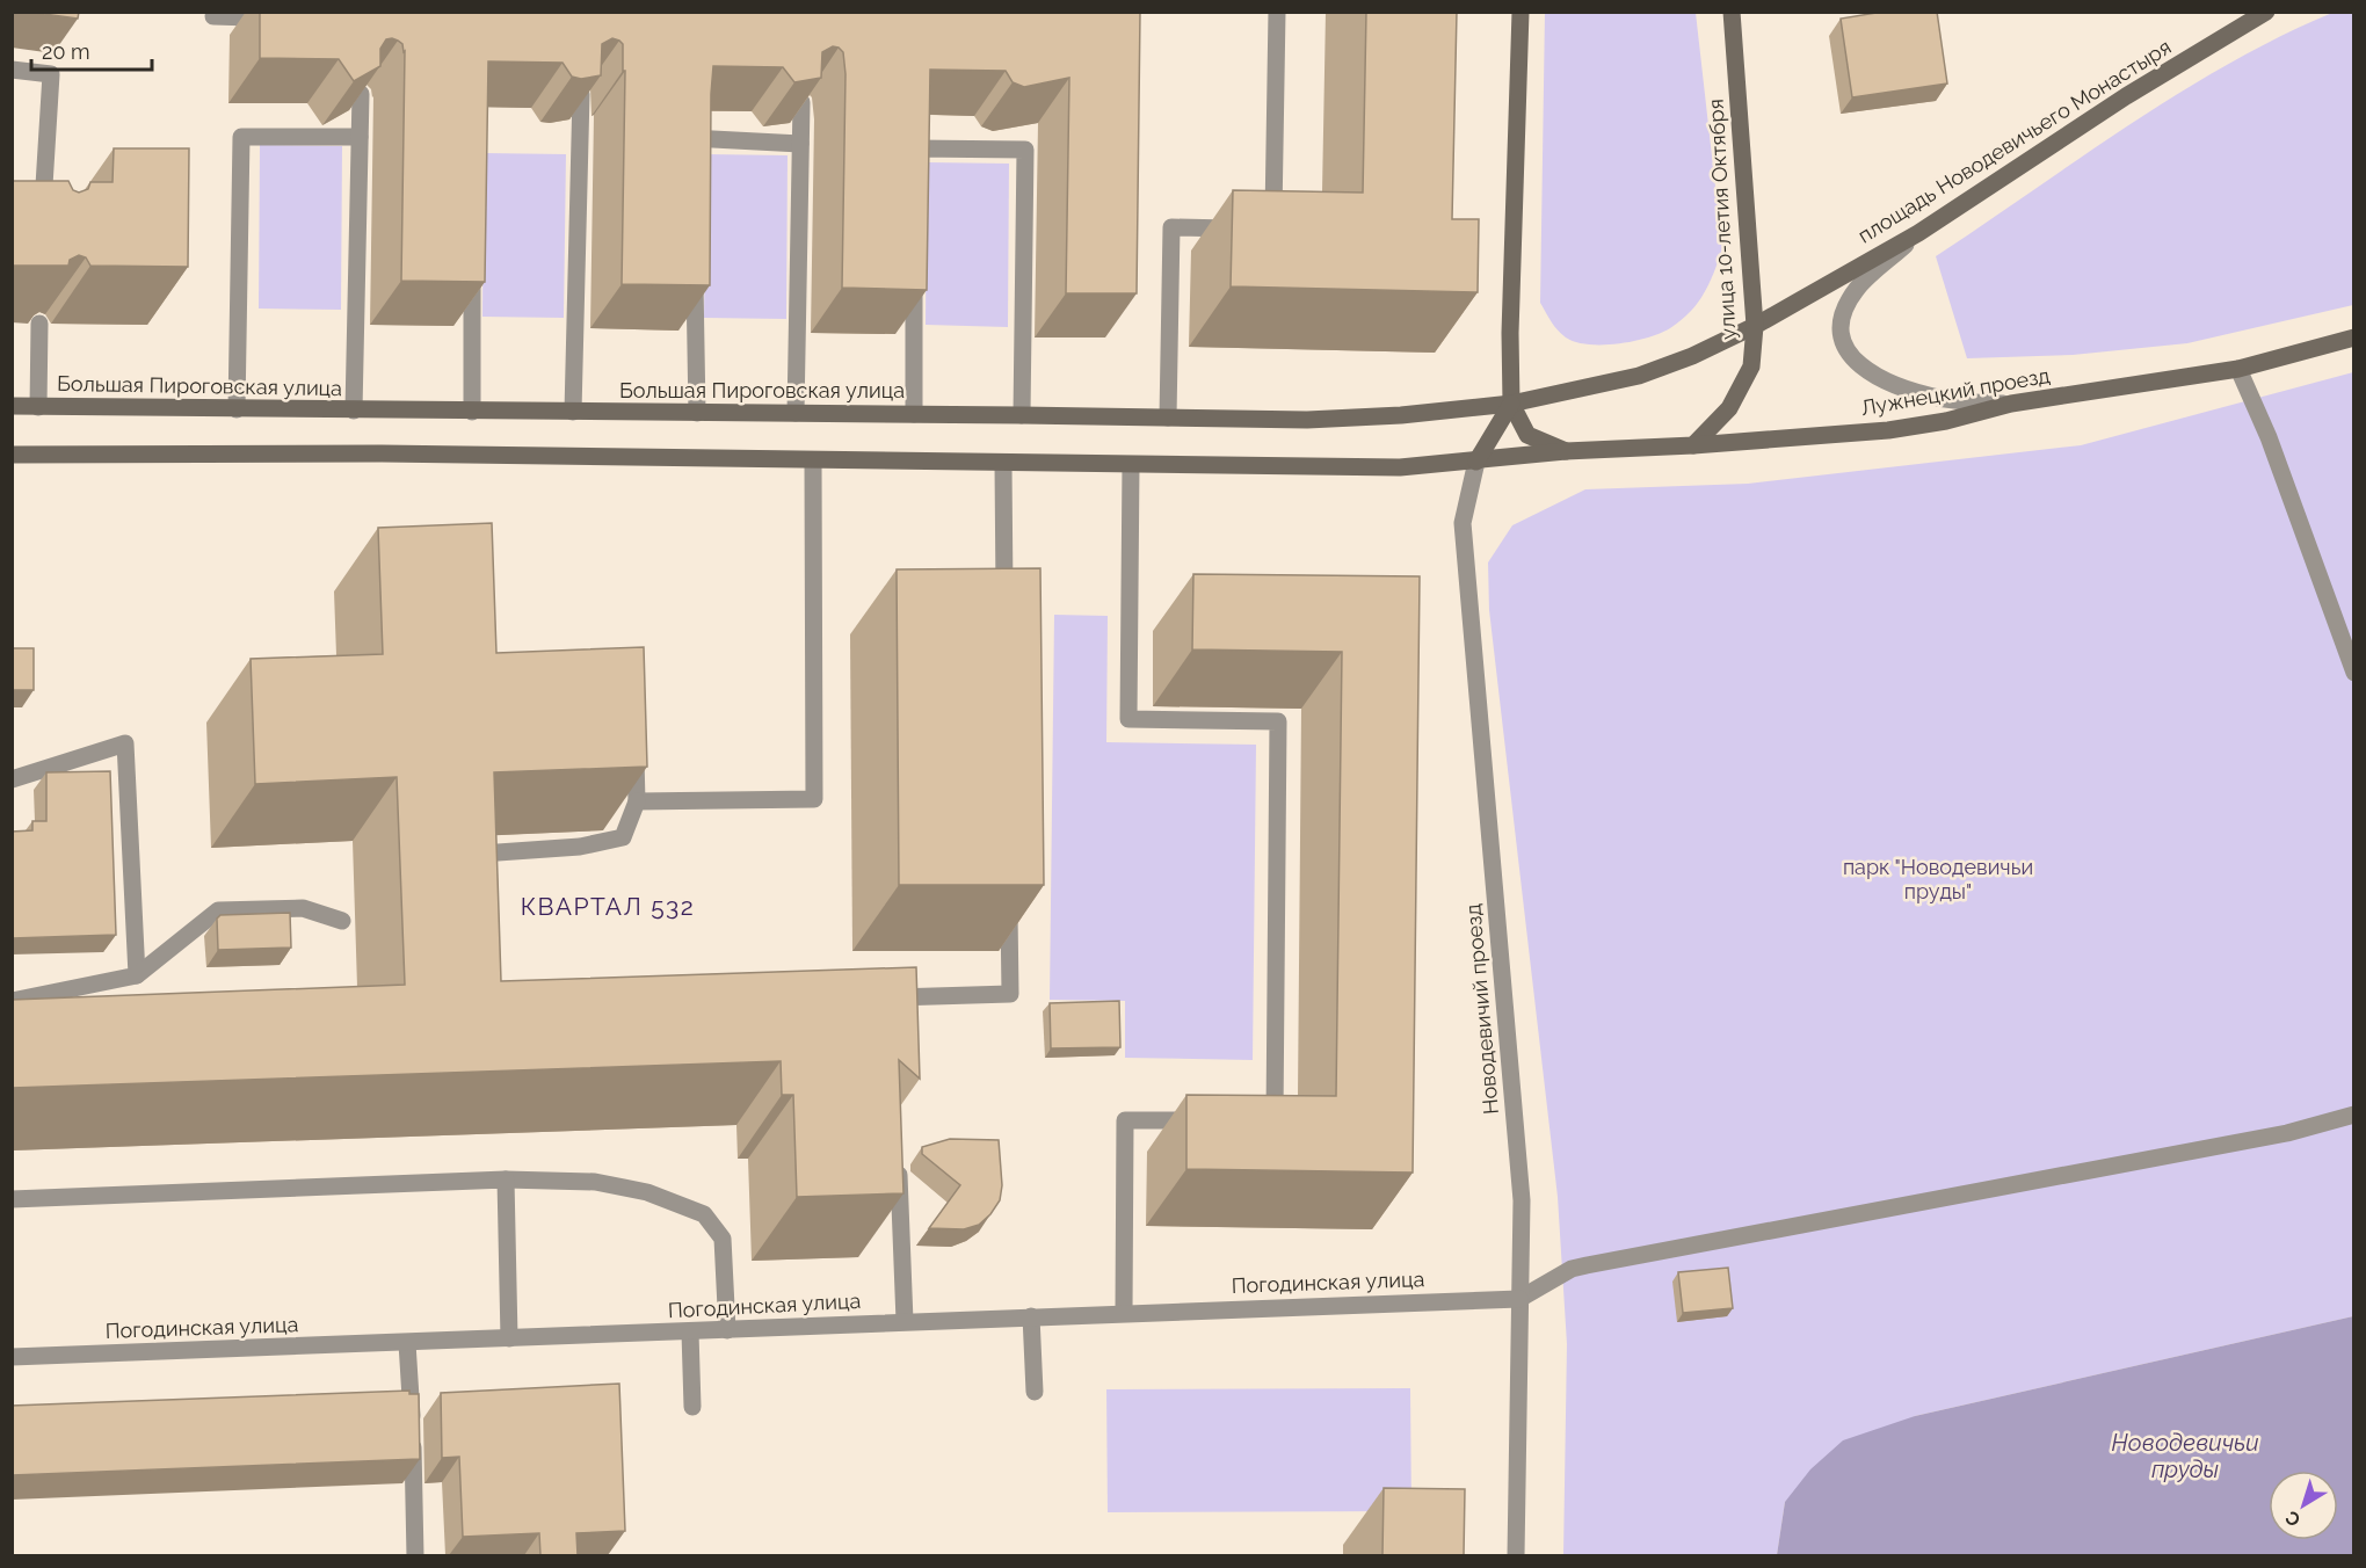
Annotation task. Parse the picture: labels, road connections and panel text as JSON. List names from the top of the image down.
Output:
{
  "streets": {
    "main road": [
      "площадь Новодевичьего Монастыря",
      "улица 10-летия Октября",
      "Большая Пироговская улица",
      "Лужнецкий проезд"
    ],
    "street": ["Новодевичий проезд", "Погодинская улица"]
  },
  "crossings": [
    ["площадь Новодевичьего Монастыря", "улица 10-летия Октября"],
    ["площадь Новодевичьего Монастыря", "Большая Пироговская улица"],
    ["улица 10-летия Октября", "Лужнецкий проезд"],
    ["Лужнецкий проезд", "Новодевичий проезд"],
    ["Новодевичий проезд", "Погодинская улица"]
  ],
  "districts": ["КВАРТАЛ 532"],
  "water": ["Новодевичьи пруды"],
  "parks": ["парк \"Новодевичьи пруды\""],
  "scale_bar": "20 m",
  "north": "bottom left"
}
